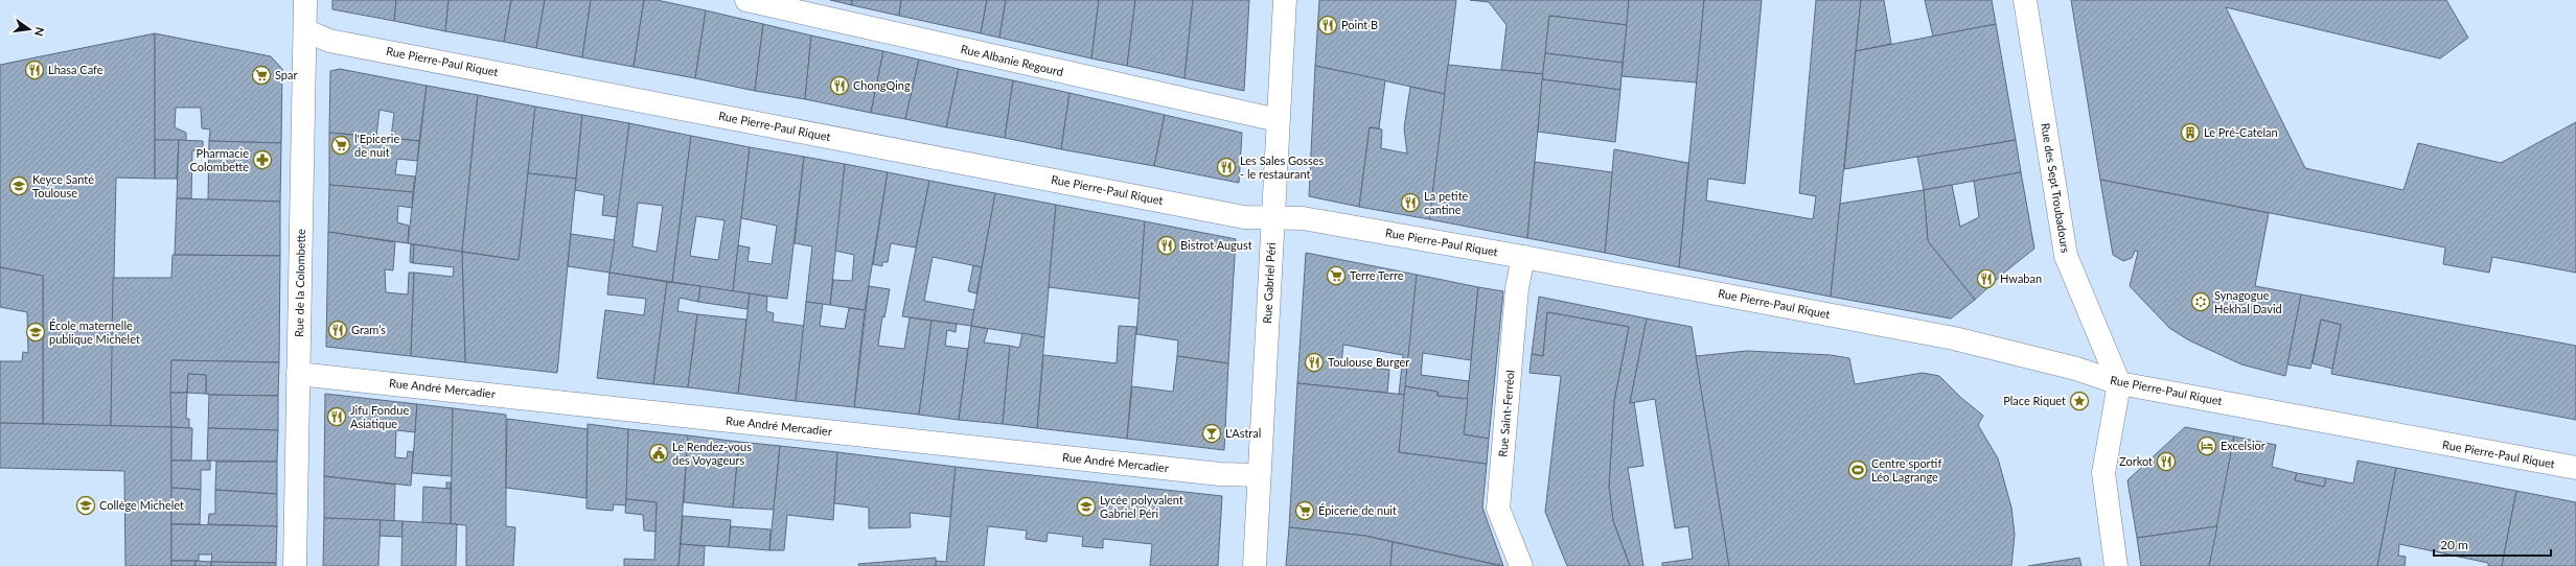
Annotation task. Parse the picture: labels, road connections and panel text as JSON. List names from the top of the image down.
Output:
{
  "streets": {
    "street": [
      "Rue Albanie Regourd",
      "Rue Pierre-Paul Riquet",
      "Rue des Sept Troubadours",
      "Rue de la Colombette",
      "Rue Gabriel Péri",
      "Rue André Mercadier",
      "Rue Saint-Ferréol"
    ]
  },
  "crossings": [
    ["Rue Albanie Regourd", "Rue Gabriel Péri"],
    ["Rue Pierre-Paul Riquet", "Rue des Sept Troubadours"],
    ["Rue Pierre-Paul Riquet", "Rue de la Colombette"],
    ["Rue Pierre-Paul Riquet", "Rue Gabriel Péri"],
    ["Rue Pierre-Paul Riquet", "Rue Saint-Ferréol"],
    ["Rue de la Colombette", "Rue André Mercadier"],
    ["Rue Gabriel Péri", "Rue André Mercadier"]
  ],
  "places": {
    "restaurant": [
      "Point B",
      "Lhasa Cafe",
      "ChongQing",
      "Les Sales Gosses - le restaurant",
      "La petite cantine",
      "Bistrot August",
      "Hwaban",
      "Gram’s",
      "Toulouse Burger",
      "Jifu Fondue Asiatique",
      "Zorkot"
    ],
    "supermarket": [
      "Spar",
      "l'Epicerie de nuit",
      "Terre Terre",
      "Épicerie de nuit"
    ],
    "building": ["Le Pré-Catelan"],
    "pharmacy": ["Pharmacie Colombette"],
    "school or university": [
      "Keyce Santé Toulouse",
      "École maternelle publique Michelet",
      "Collège Michelet",
      "Lycée polyvalent Gabriel Péri"
    ],
    "synagogue": ["Synagogue Hekhal David"],
    "place": ["Place Riquet"],
    "bar": ["L'Astral"],
    "hotel": ["Excelsior"],
    "public building": ["Le Rendez-vous des Voyageurs"],
    "sports": ["Centre sportif Léo Lagrange"]
  },
  "scale_bar": "20 m",
  "north": "right"
}
